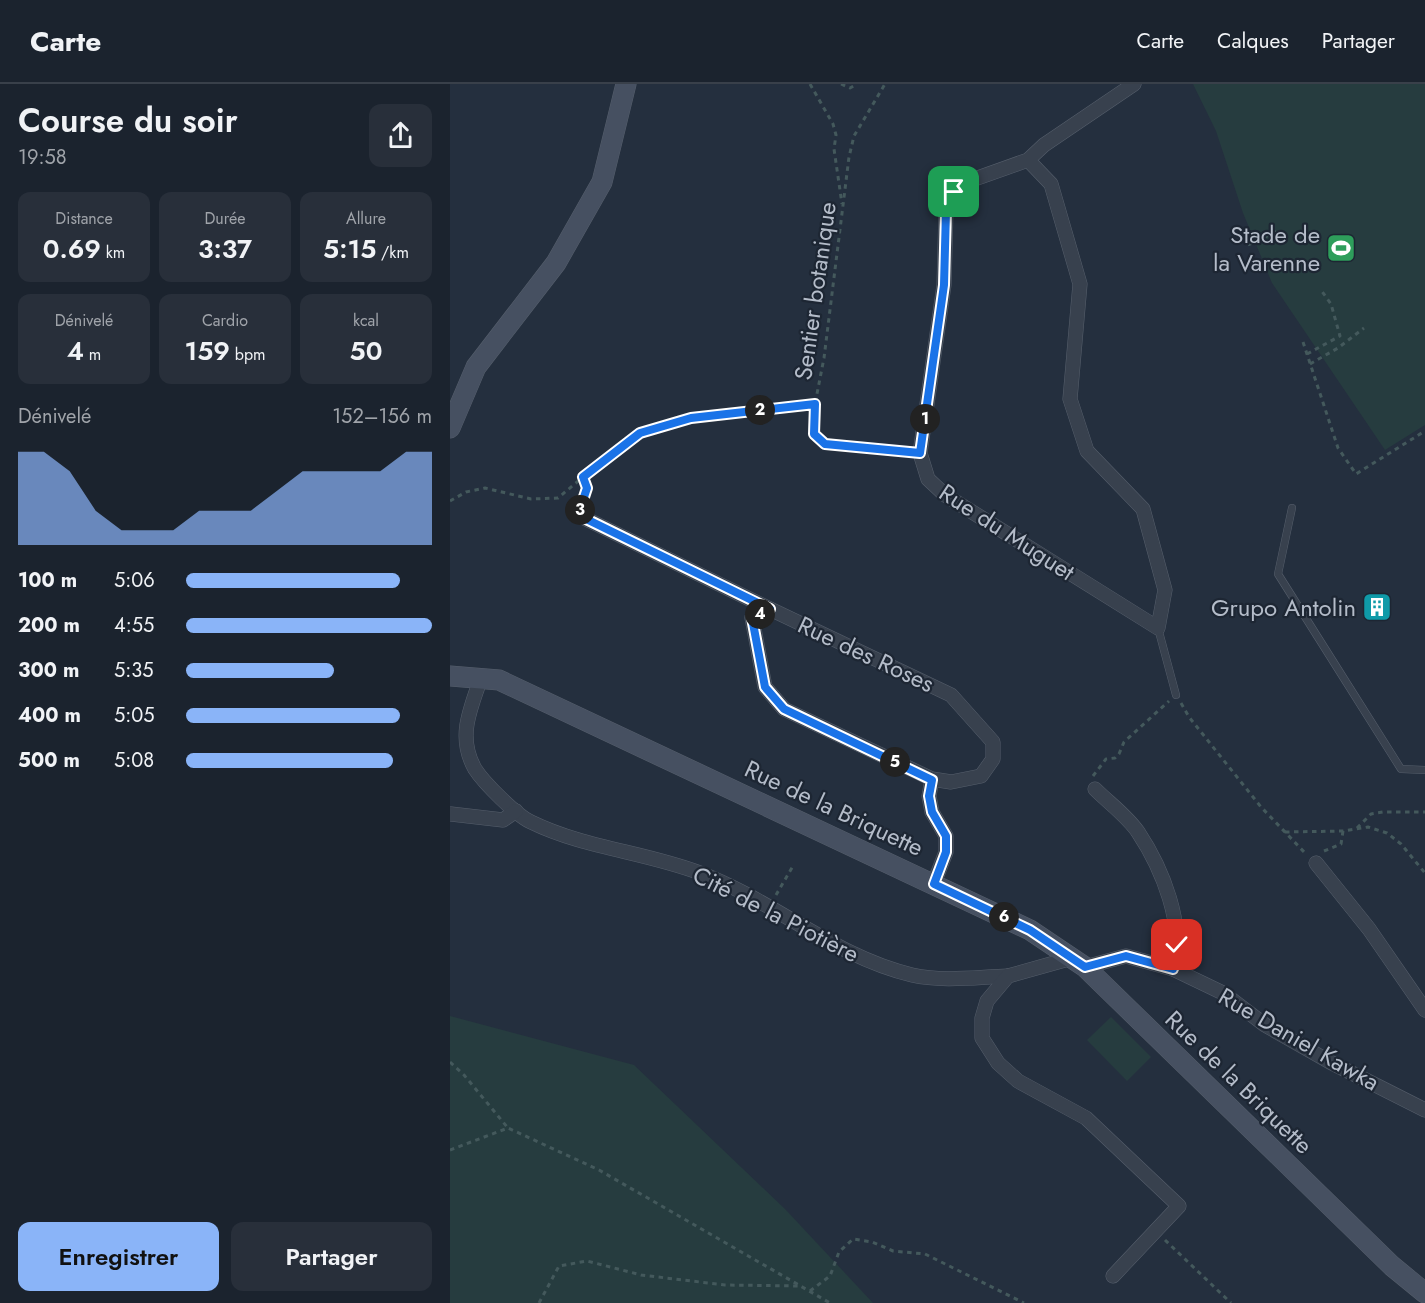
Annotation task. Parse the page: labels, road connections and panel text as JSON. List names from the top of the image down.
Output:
{
  "streets": {
    "main road": ["Rue de la Briquette"],
    "street": [
      "Rue du Muguet",
      "Rue des Roses",
      "Cité de la Piotière",
      "Rue Daniel Kawka"
    ],
    "path": ["Sentier botanique"]
  },
  "crossings": [
    ["Rue de la Briquette", "Cité de la Piotière"],
    ["Rue de la Briquette", "Rue Daniel Kawka"],
    ["Cité de la Piotière", "Rue Daniel Kawka"]
  ],
  "places": {
    "sports": ["Stade de la Varenne"],
    "building": ["Grupo Antolin"]
  },
  "page": {
    "header": "Carte",
    "nav": ["Carte", "Calques", "Partager"],
    "heading": ["Course du soir", "19:58"],
    "stats": [
      ["Distance", "0.69 km"],
      ["Durée", "3:37"],
      ["Allure", "5:15 /km"],
      ["Dénivelé", "4 m"],
      ["Cardio", "159 bpm"],
      ["kcal", "50"]
    ],
    "chart": ["Dénivelé", "152–156 m"],
    "pins": [
      "2",
      "1",
      "3",
      "4",
      "5",
      "6"
    ],
    "list": [
      {
        "name": "100 m",
        "note": "5:06"
      },
      {
        "name": "200 m",
        "note": "4:55"
      },
      {
        "name": "300 m",
        "note": "5:35"
      },
      {
        "name": "400 m",
        "note": "5:05"
      },
      {
        "name": "500 m",
        "note": "5:08"
      }
    ],
    "buttons": ["Enregistrer", "Partager"]
  }
}
